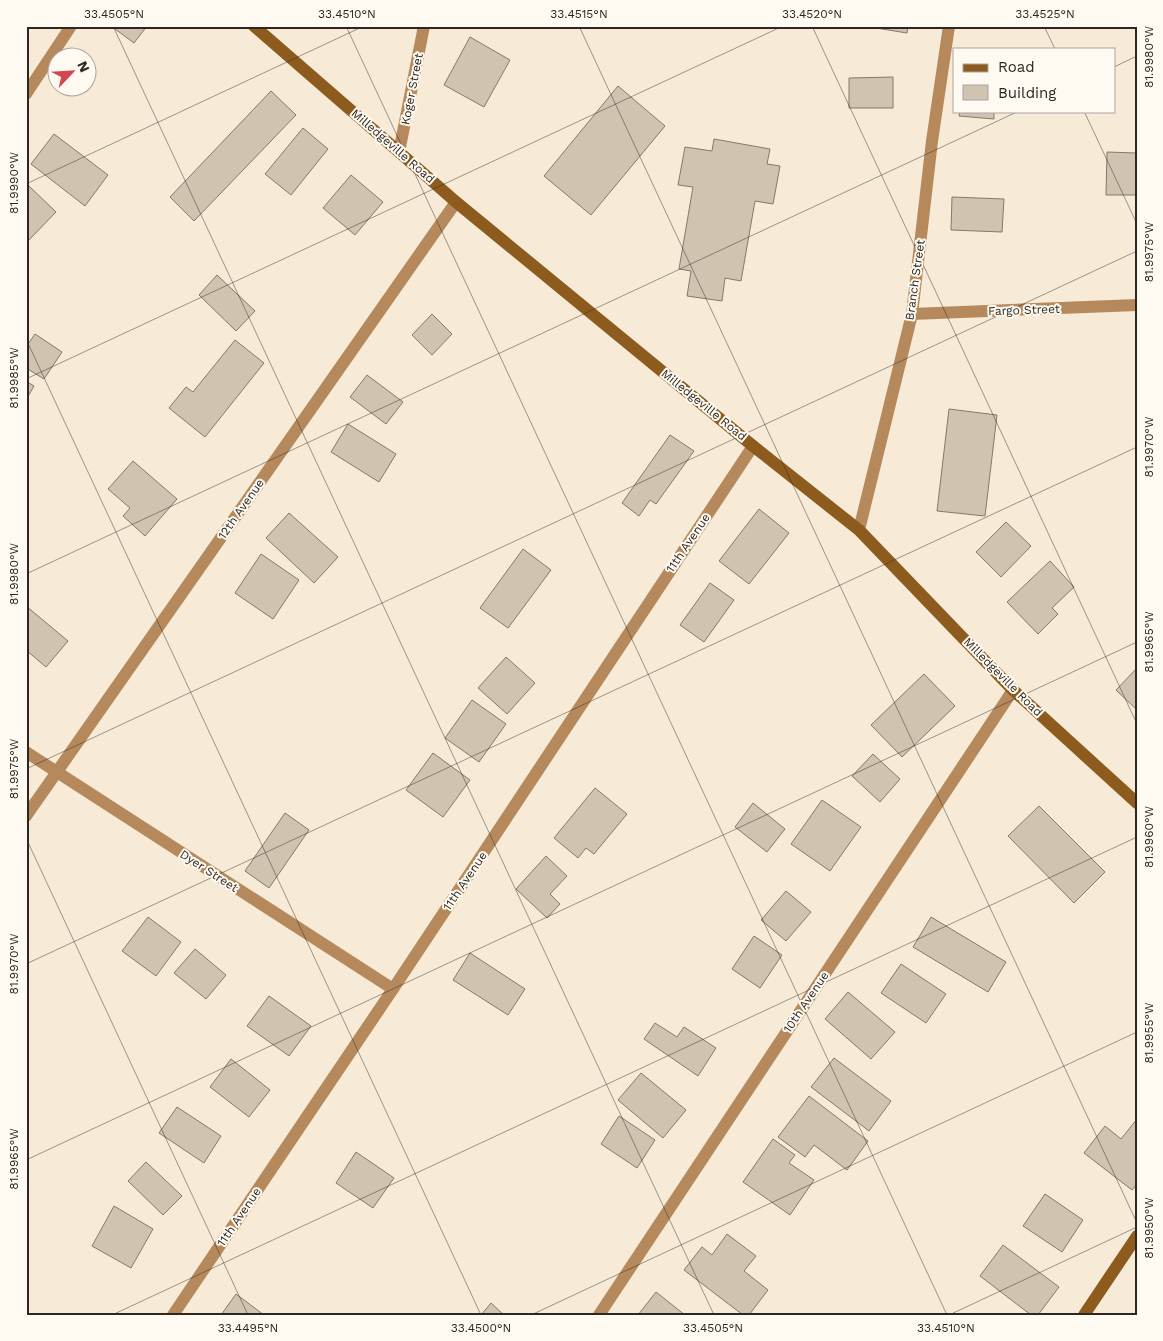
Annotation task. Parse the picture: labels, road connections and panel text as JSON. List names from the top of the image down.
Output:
{
  "streets": {
    "main road": ["Milledgeville Road"],
    "street": [
      "Koger Street",
      "Branch Street",
      "Fargo Street",
      "12th Avenue",
      "11th Avenue",
      "Dyer Street",
      "10th Avenue"
    ]
  },
  "crossings": [
    ["Koger Street", "Milledgeville Road"],
    ["Milledgeville Road", "Branch Street"],
    ["Milledgeville Road", "12th Avenue"],
    ["Milledgeville Road", "11th Avenue"],
    ["Milledgeville Road", "10th Avenue"],
    ["Branch Street", "Fargo Street"],
    ["12th Avenue", "Dyer Street"],
    ["11th Avenue", "Dyer Street"]
  ],
  "legend": ["Road", "Building"],
  "north": "top right",
  "coordinates": [
    "33.4505°N",
    "33.4510°N",
    "33.4515°N",
    "33.4520°N",
    "33.4525°N",
    "81.9980°W",
    "81.9990°W",
    "81.9975°W",
    "81.9985°W",
    "81.9970°W",
    "81.9965°W",
    "81.9960°W",
    "81.9955°W",
    "81.9950°W",
    "33.4495°N",
    "33.4500°N"
  ]
}
